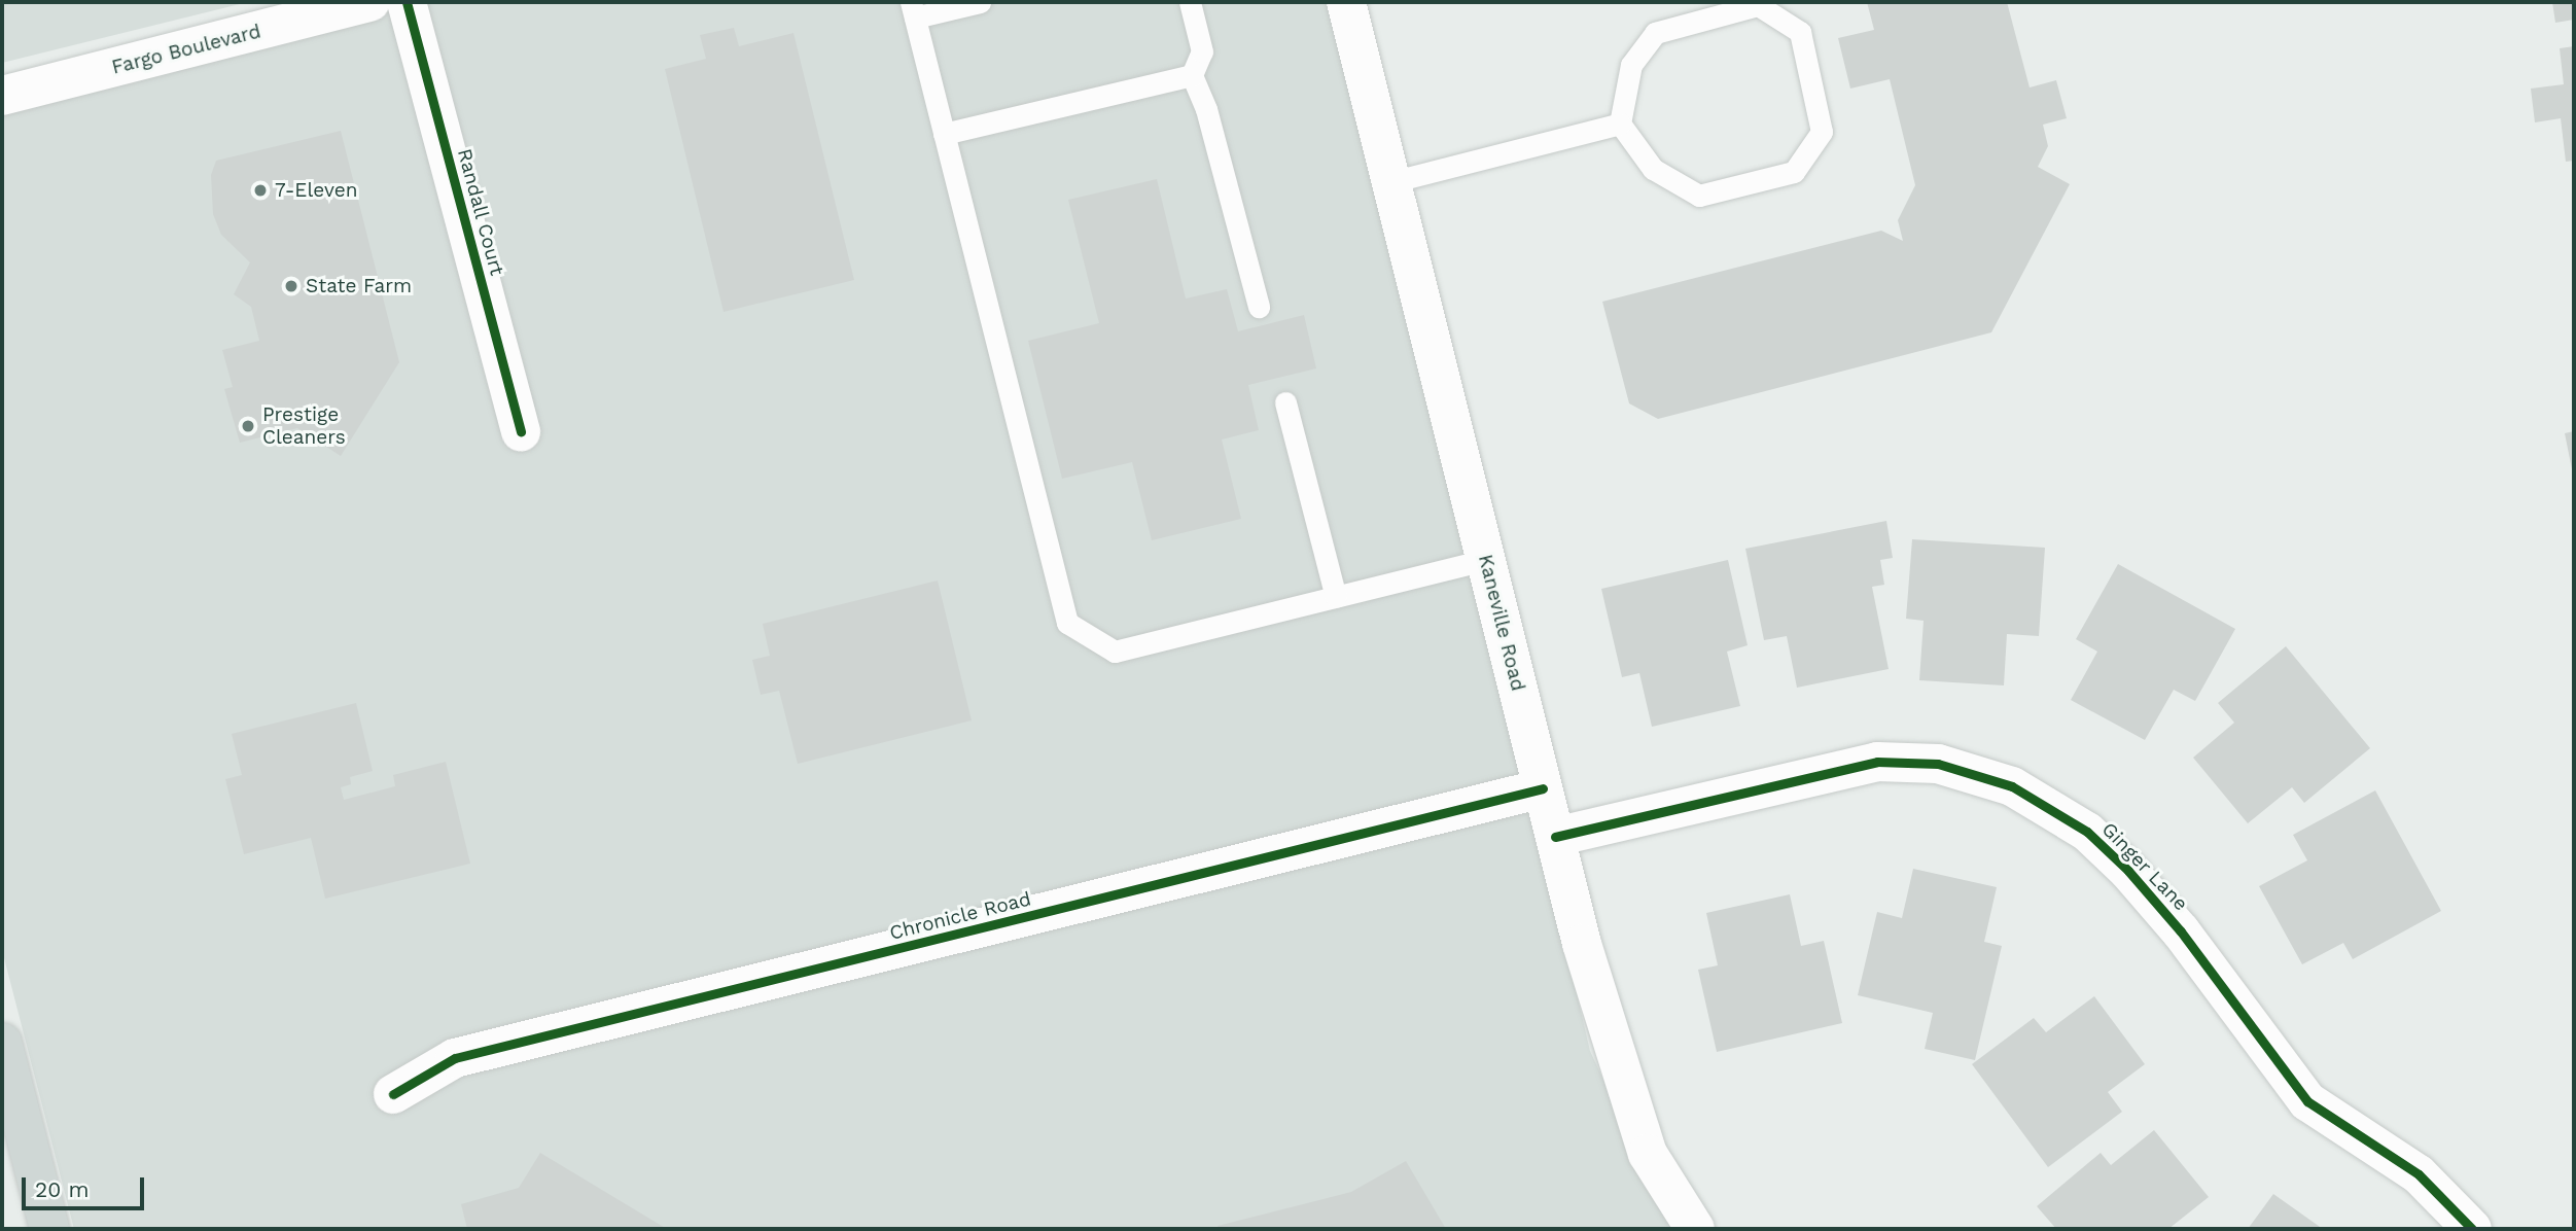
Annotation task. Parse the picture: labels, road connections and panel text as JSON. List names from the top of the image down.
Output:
{
  "streets": {
    "street": [
      "Fargo Boulevard",
      "Randall Court",
      "Kaneville Road",
      "Ginger Lane",
      "Chronicle Road"
    ]
  },
  "crossings": [
    ["Kaneville Road", "Ginger Lane"],
    ["Kaneville Road", "Chronicle Road"]
  ],
  "places": ["7-Eleven", "State Farm", "Prestige Cleaners"],
  "scale_bar": "20 m"
}
